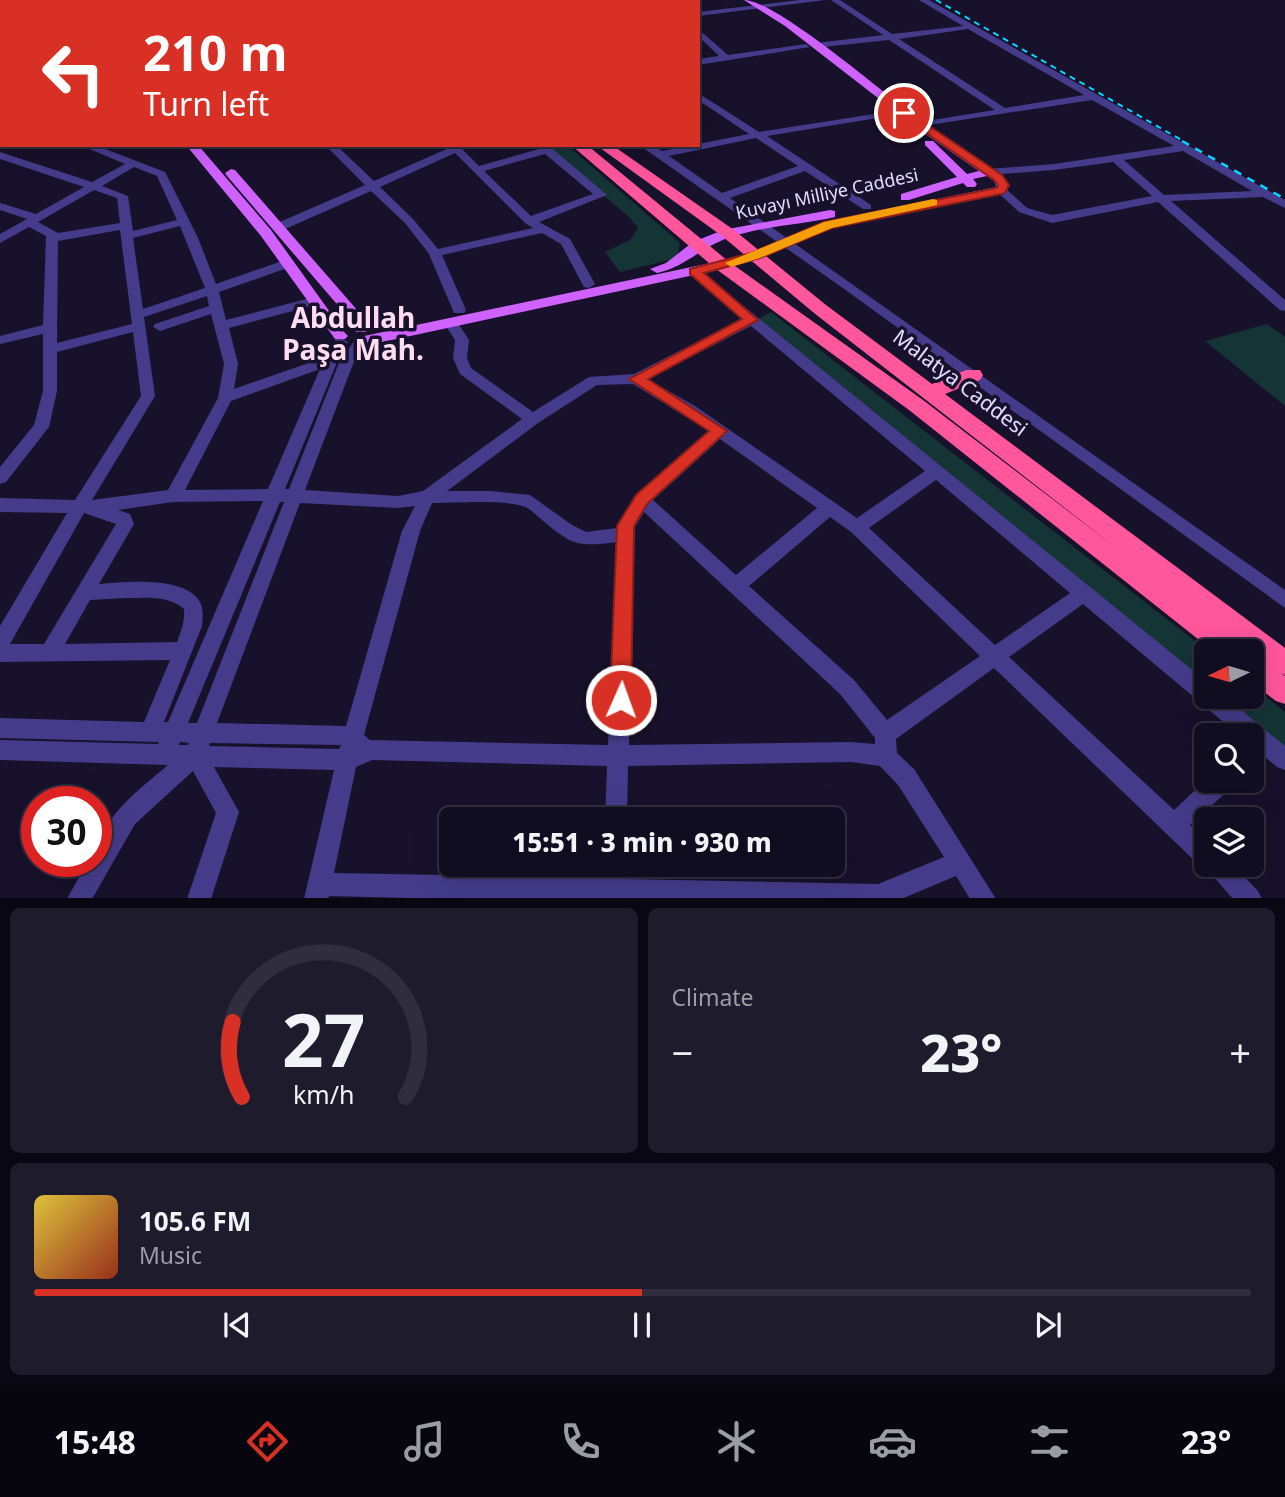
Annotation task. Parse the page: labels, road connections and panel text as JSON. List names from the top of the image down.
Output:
{
  "streets": {
    "highway": ["Malatya Caddesi"],
    "main road": ["Kuvayı Milliye Caddesi"]
  },
  "crossings": [
    ["Kuvayı Milliye Caddesi", "Malatya Caddesi"]
  ],
  "districts": ["Abdullah Paşa Mah."],
  "north": "left",
  "page": {
    "turn": ["210 m", "Turn left"],
    "limit": "30",
    "trip": "15:51 · 3 min · 930 m",
    "tile": "Climate",
    "heat": ["−", "23°", "+"],
    "song": ["105.6 FM", "Music"],
    "tabs": ["15:48", "23°"],
    "gauge": ["27", "km/h"]
  }
}
